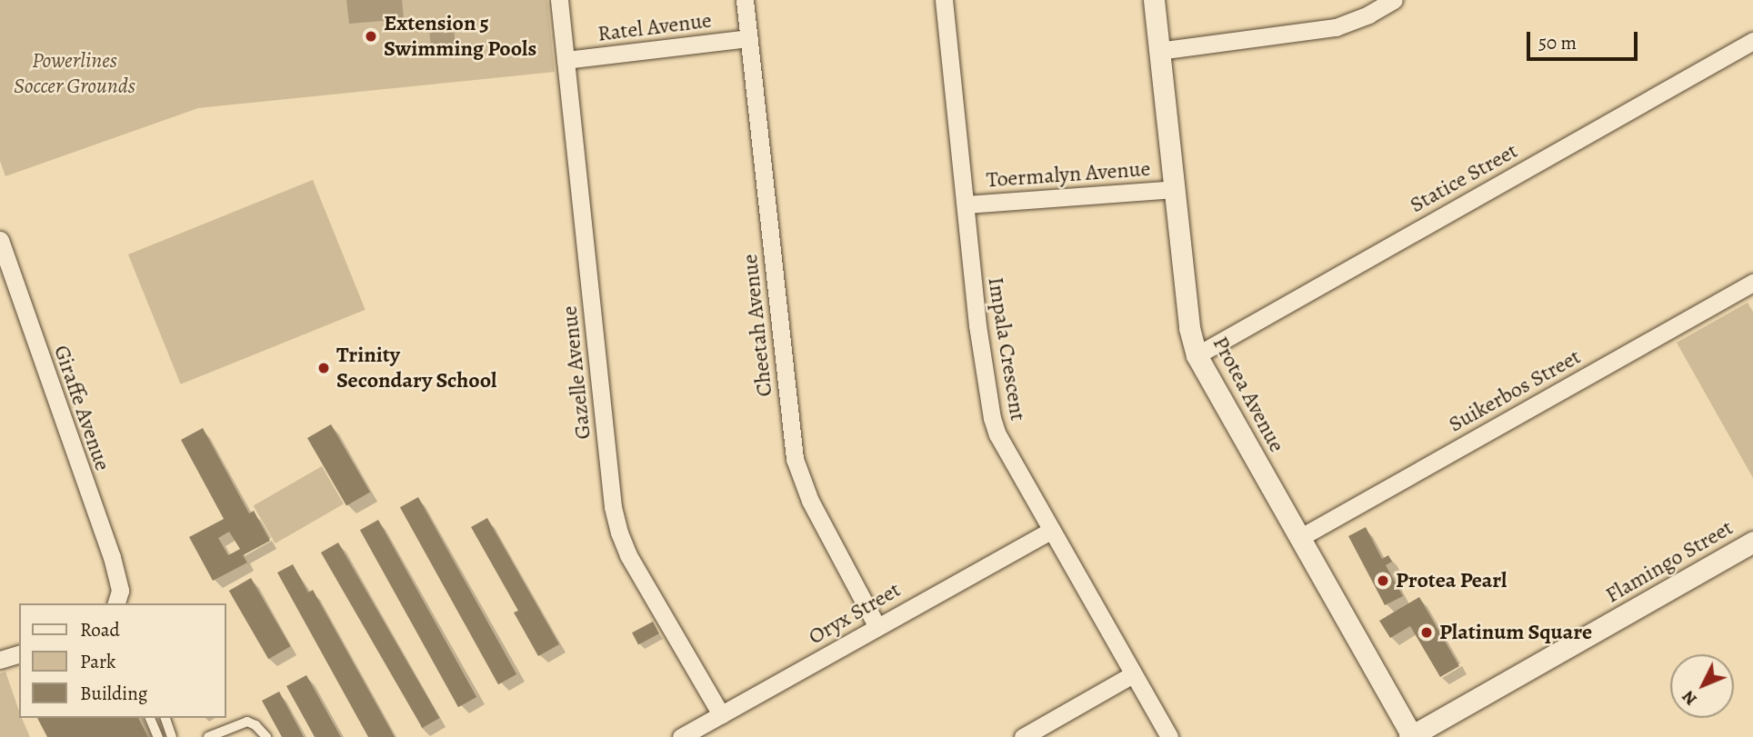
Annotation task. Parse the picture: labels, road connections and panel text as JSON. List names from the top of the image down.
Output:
{
  "streets": {
    "street": [
      "Ratel Avenue",
      "Toermalyn Avenue",
      "Statice Street",
      "Cheetah Avenue",
      "Impala Crescent",
      "Gazelle Avenue",
      "Suikerbos Street",
      "Protea Avenue",
      "Giraffe Avenue",
      "Flamingo Street",
      "Oryx Street"
    ]
  },
  "crossings": [
    ["Ratel Avenue", "Cheetah Avenue"],
    ["Ratel Avenue", "Gazelle Avenue"],
    ["Toermalyn Avenue", "Impala Crescent"],
    ["Toermalyn Avenue", "Protea Avenue"],
    ["Statice Street", "Protea Avenue"],
    ["Cheetah Avenue", "Oryx Street"],
    ["Impala Crescent", "Oryx Street"],
    ["Gazelle Avenue", "Oryx Street"],
    ["Suikerbos Street", "Protea Avenue"],
    ["Protea Avenue", "Flamingo Street"]
  ],
  "parks": ["Powerlines Soccer Grounds"],
  "places": [
    "Extension 5 Swimming Pools",
    "Trinity Secondary School",
    "Protea Pearl",
    "Platinum Square"
  ],
  "legend": ["Road", "Park", "Building"],
  "scale_bar": "50 m",
  "north": "bottom left"
}
